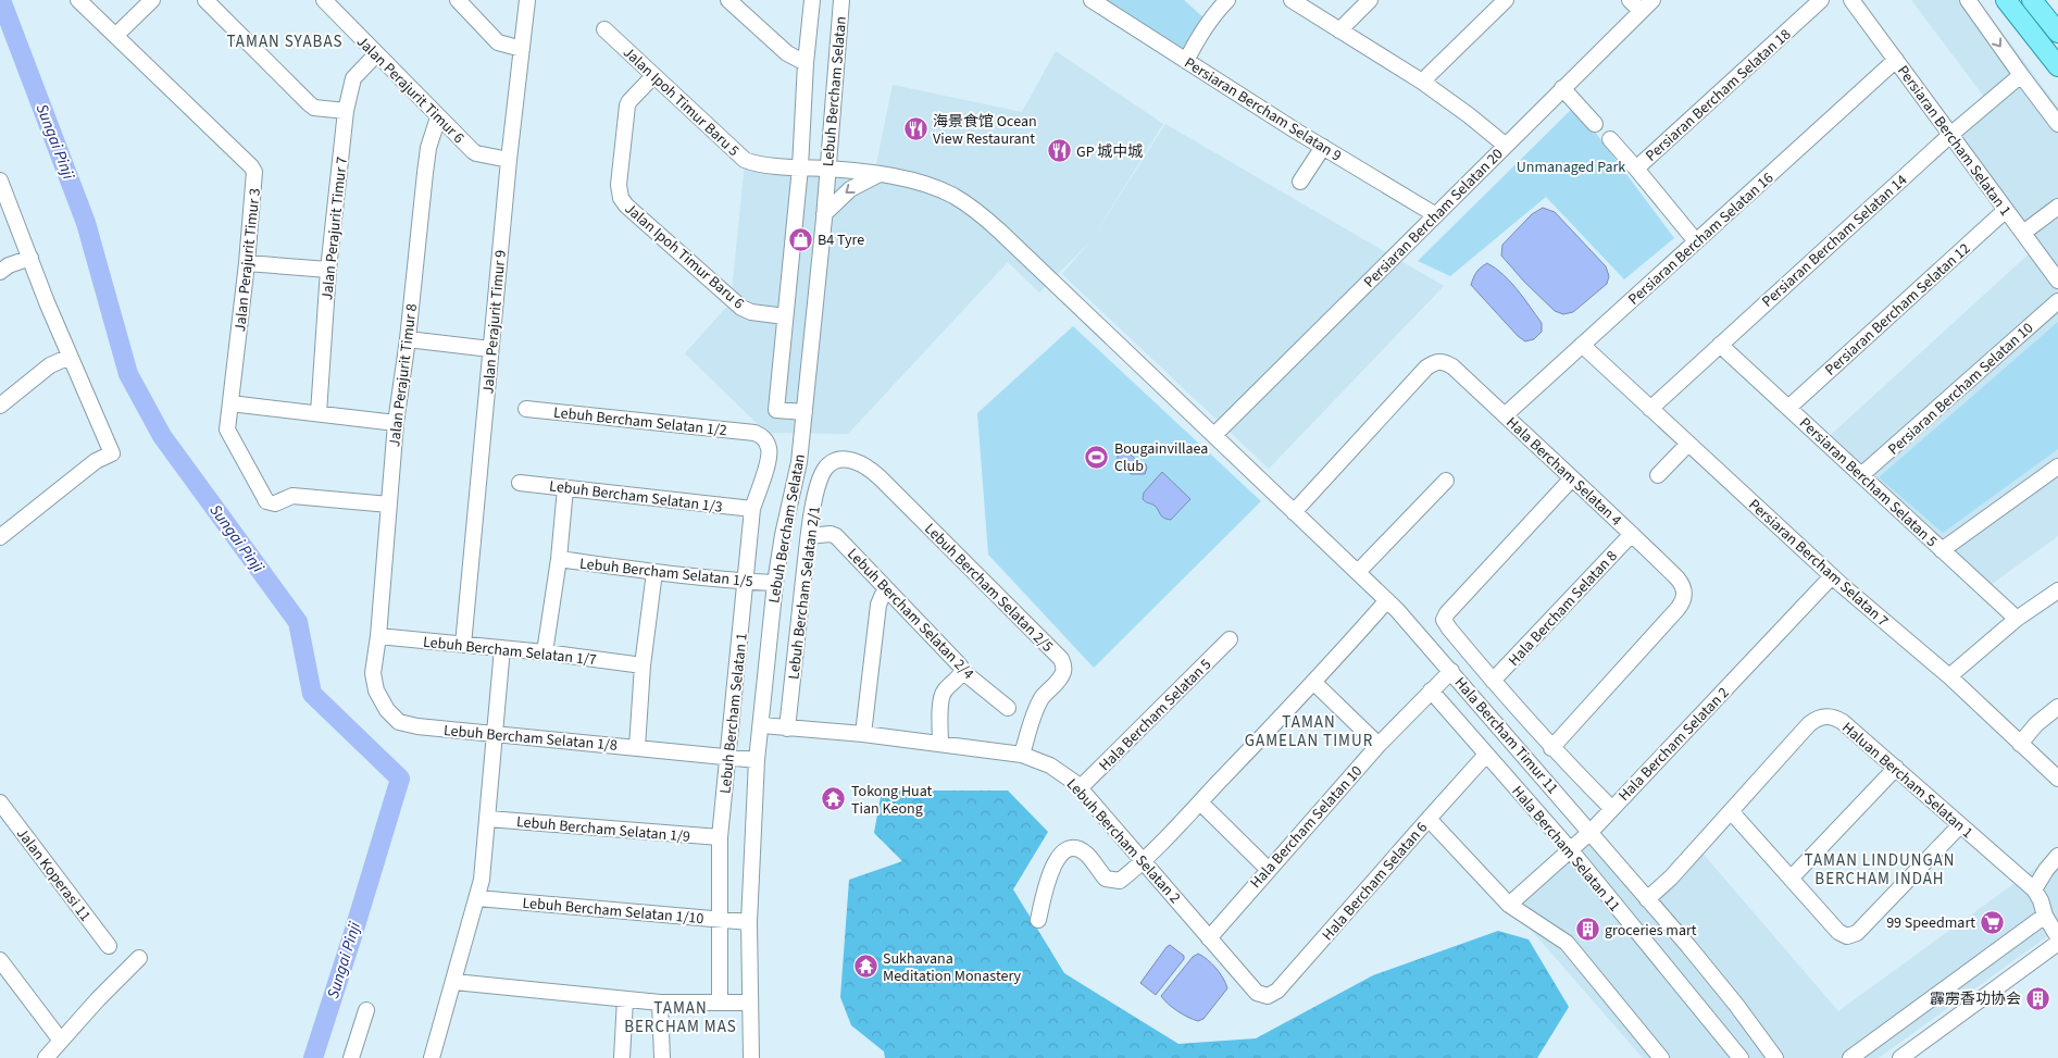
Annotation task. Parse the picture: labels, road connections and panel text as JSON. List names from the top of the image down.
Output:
{
  "streets": {
    "street": [
      "Jalan Perajurit Timur 6",
      "Lebuh Bercham Selatan",
      "Persiaran Bercham Selatan 18",
      "Jalan Ipoh Timur Baru 5",
      "Persiaran Bercham Selatan 9",
      "Persiaran Bercham Selatan 1",
      "Persiaran Bercham Selatan 20",
      "Jalan Perajurit Timur 7",
      "Persiaran Bercham Selatan 16",
      "Persiaran Bercham Selatan 14",
      "Jalan Ipoh Timur Baru 6",
      "Jalan Perajurit Timur 3",
      "Persiaran Bercham Selatan 12",
      "Jalan Perajurit Timur 9",
      "Jalan Perajurit Timur 8",
      "Persiaran Bercham Selatan 10",
      "Lebuh Bercham Selatan 1/2",
      "Hala Bercham Selatan 4",
      "Persiaran Bercham Selatan 5",
      "Lebuh Bercham Selatan 1/3",
      "Persiaran Bercham Selatan 7",
      "Lebuh Bercham Selatan 1/5",
      "Lebuh Bercham Selatan 2/5",
      "Lebuh Bercham Selatan 2/1",
      "Hala Bercham Selatan 8",
      "Lebuh Bercham Selatan 2/4",
      "Lebuh Bercham Selatan 1/7",
      "Lebuh Bercham Selatan 1",
      "Hala Bercham Selatan 5",
      "Hala Bercham Timur 11",
      "Lebuh Bercham Selatan 1/8",
      "Hala Bercham Selatan 2",
      "Haluan Bercham Selatan 1",
      "Hala Bercham Selatan 10",
      "Lebuh Bercham Selatan 1/9",
      "Lebuh Bercham Selatan 2",
      "Hala Bercham Selatan 11",
      "Jalan Koperasi 11",
      "Hala Bercham Selatan 6",
      "Lebuh Bercham Selatan 1/10"
    ]
  },
  "crossings": [
    ["Jalan Perajurit Timur 6", "Jalan Perajurit Timur 7"],
    ["Jalan Perajurit Timur 6", "Jalan Perajurit Timur 9"],
    ["Jalan Perajurit Timur 6", "Jalan Perajurit Timur 8"],
    ["Lebuh Bercham Selatan", "Jalan Ipoh Timur Baru 5"],
    ["Lebuh Bercham Selatan", "Lebuh Bercham Selatan 1/5"],
    ["Lebuh Bercham Selatan", "Lebuh Bercham Selatan 1/8"],
    ["Lebuh Bercham Selatan", "Lebuh Bercham Selatan 2"],
    ["Lebuh Bercham Selatan", "Lebuh Bercham Selatan 1/10"],
    ["Persiaran Bercham Selatan 18", "Persiaran Bercham Selatan 16"],
    ["Jalan Ipoh Timur Baru 5", "Jalan Ipoh Timur Baru 6"],
    ["Jalan Ipoh Timur Baru 5", "Hala Bercham Timur 11"],
    ["Persiaran Bercham Selatan 9", "Persiaran Bercham Selatan 20"],
    ["Persiaran Bercham Selatan 1", "Persiaran Bercham Selatan 16"],
    ["Persiaran Bercham Selatan 1", "Persiaran Bercham Selatan 14"],
    ["Persiaran Bercham Selatan 1", "Persiaran Bercham Selatan 12"],
    ["Persiaran Bercham Selatan 20", "Hala Bercham Timur 11"],
    ["Persiaran Bercham Selatan 16", "Hala Bercham Selatan 4"],
    ["Persiaran Bercham Selatan 16", "Persiaran Bercham Selatan 7"],
    ["Persiaran Bercham Selatan 14", "Persiaran Bercham Selatan 5"],
    ["Persiaran Bercham Selatan 14", "Persiaran Bercham Selatan 7"],
    ["Jalan Perajurit Timur 3", "Jalan Perajurit Timur 8"],
    ["Persiaran Bercham Selatan 12", "Persiaran Bercham Selatan 5"],
    ["Jalan Perajurit Timur 9", "Lebuh Bercham Selatan 1/7"],
    ["Jalan Perajurit Timur 8", "Lebuh Bercham Selatan 1/7"],
    ["Jalan Perajurit Timur 8", "Lebuh Bercham Selatan 1/8"],
    ["Persiaran Bercham Selatan 10", "Persiaran Bercham Selatan 5"],
    ["Lebuh Bercham Selatan 1/2", "Lebuh Bercham Selatan 1"],
    ["Hala Bercham Selatan 4", "Hala Bercham Selatan 8"],
    ["Hala Bercham Selatan 4", "Hala Bercham Timur 11"],
    ["Lebuh Bercham Selatan 1/3", "Lebuh Bercham Selatan 1"],
    ["Persiaran Bercham Selatan 7", "Hala Bercham Selatan 2"],
    ["Lebuh Bercham Selatan 1/5", "Lebuh Bercham Selatan 1"],
    ["Lebuh Bercham Selatan 2/5", "Lebuh Bercham Selatan 2/1"],
    ["Lebuh Bercham Selatan 2/5", "Lebuh Bercham Selatan 2"],
    ["Lebuh Bercham Selatan 2/1", "Lebuh Bercham Selatan 2/4"],
    ["Lebuh Bercham Selatan 2/1", "Lebuh Bercham Selatan 2"],
    ["Lebuh Bercham Selatan 1/7", "Lebuh Bercham Selatan 1/8"],
    ["Lebuh Bercham Selatan 1", "Lebuh Bercham Selatan 1/8"],
    ["Lebuh Bercham Selatan 1", "Lebuh Bercham Selatan 1/9"],
    ["Lebuh Bercham Selatan 1", "Lebuh Bercham Selatan 1/10"],
    ["Hala Bercham Selatan 5", "Lebuh Bercham Selatan 2"],
    ["Hala Bercham Timur 11", "Hala Bercham Selatan 2"],
    ["Hala Bercham Timur 11", "Haluan Bercham Selatan 1"],
    ["Hala Bercham Timur 11", "Hala Bercham Selatan 10"],
    ["Hala Bercham Selatan 2", "Hala Bercham Selatan 11"],
    ["Hala Bercham Selatan 10", "Lebuh Bercham Selatan 2"],
    ["Hala Bercham Selatan 10", "Hala Bercham Selatan 11"],
    ["Lebuh Bercham Selatan 2", "Hala Bercham Selatan 6"],
    ["Hala Bercham Selatan 11", "Hala Bercham Selatan 6"]
  ],
  "districts": [
    "TAMAN SYABAS",
    "TAMAN GAMELAN TIMUR",
    "TAMAN LINDUNGAN BERCHAM INDAH",
    "TAMAN BERCHAM MAS"
  ],
  "water": ["Sungai Pinji"],
  "parks": ["Unmanaged Park"],
  "places": {
    "restaurant": ["海景食馆 Ocean View Restaurant", "GP 城中城"],
    "shop": ["B4 Tyre"],
    "sports": ["Bougainvillaea Club"],
    "temple": ["Tokong Huat Tian Keong", "Sukhavana Meditation Monastery"],
    "supermarket": ["99 Speedmart"],
    "building": ["groceries mart", "霹雳香功协会"]
  }
}
